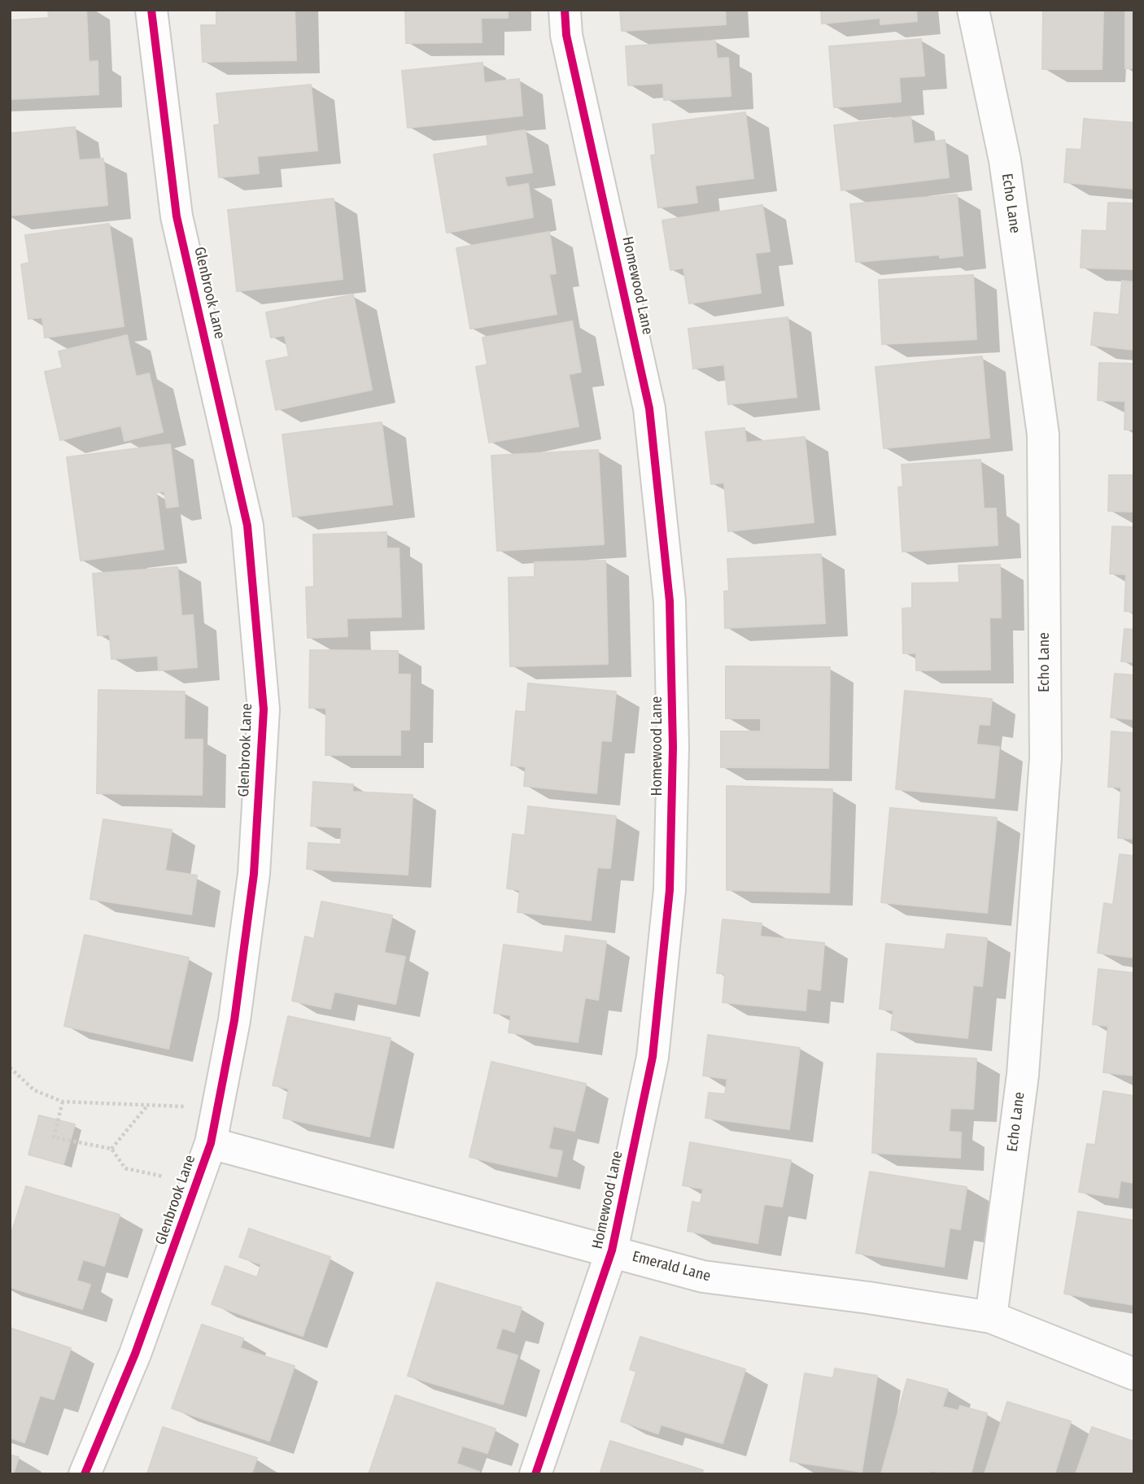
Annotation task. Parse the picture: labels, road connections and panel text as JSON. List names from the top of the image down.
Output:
{
  "streets": {
    "street": [
      "Echo Lane",
      "Homewood Lane",
      "Glenbrook Lane",
      "Emerald Lane"
    ]
  },
  "crossings": [
    ["Echo Lane", "Emerald Lane"],
    ["Homewood Lane", "Emerald Lane"],
    ["Glenbrook Lane", "Emerald Lane"]
  ]
}
